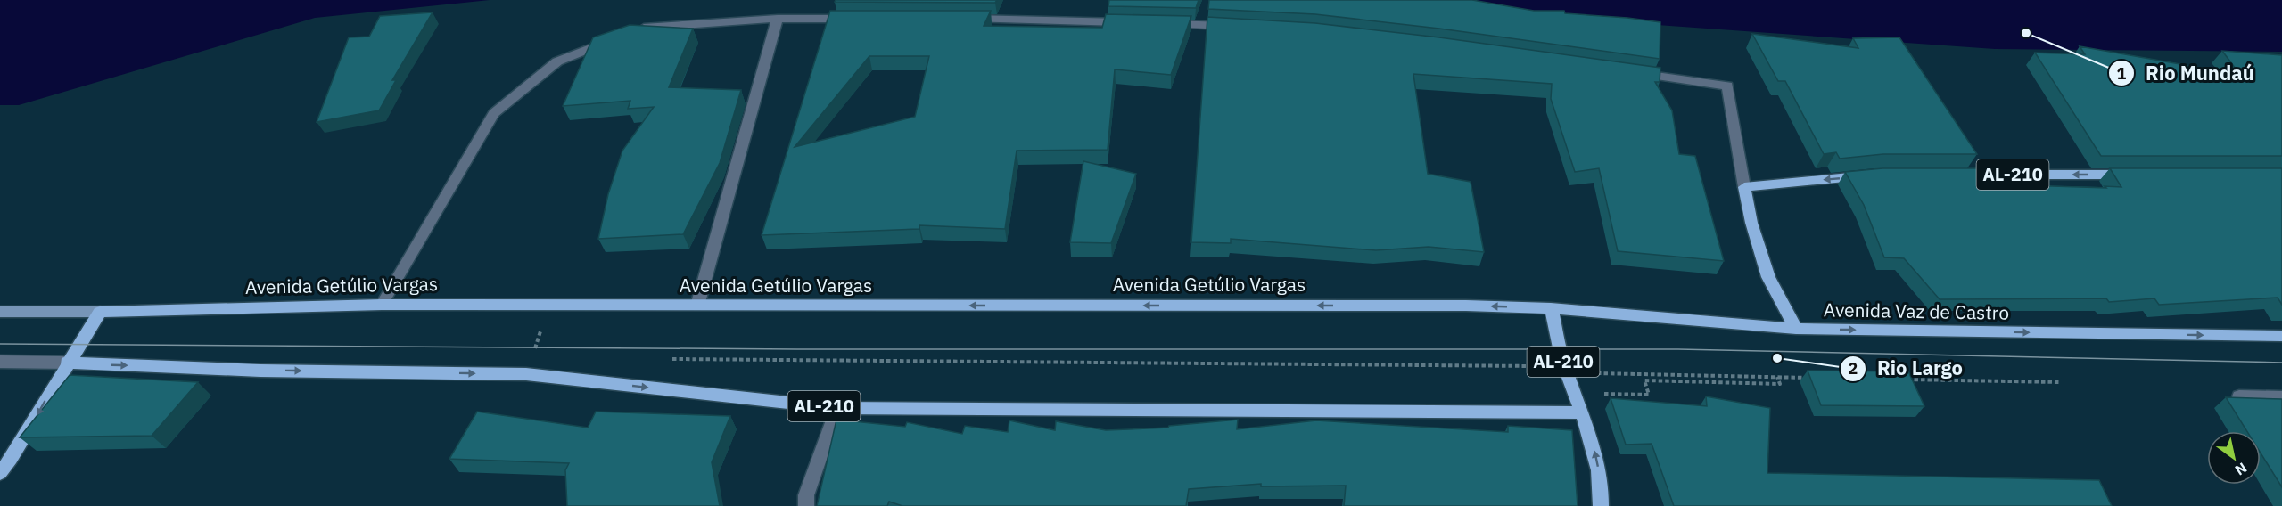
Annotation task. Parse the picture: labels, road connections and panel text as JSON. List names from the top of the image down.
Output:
{
  "streets": {
    "main road": ["AL-210", "Avenida Getúlio Vargas", "Avenida Vaz de Castro"]
  },
  "crossings": [
    ["AL-210", "Avenida Getúlio Vargas"],
    ["AL-210", "Avenida Vaz de Castro"],
    ["Avenida Getúlio Vargas", "Avenida Vaz de Castro"]
  ],
  "one_way": ["Avenida Vaz de Castro"],
  "places": ["Rio Mundaú", "Rio Largo"],
  "north": "bottom right"
}
